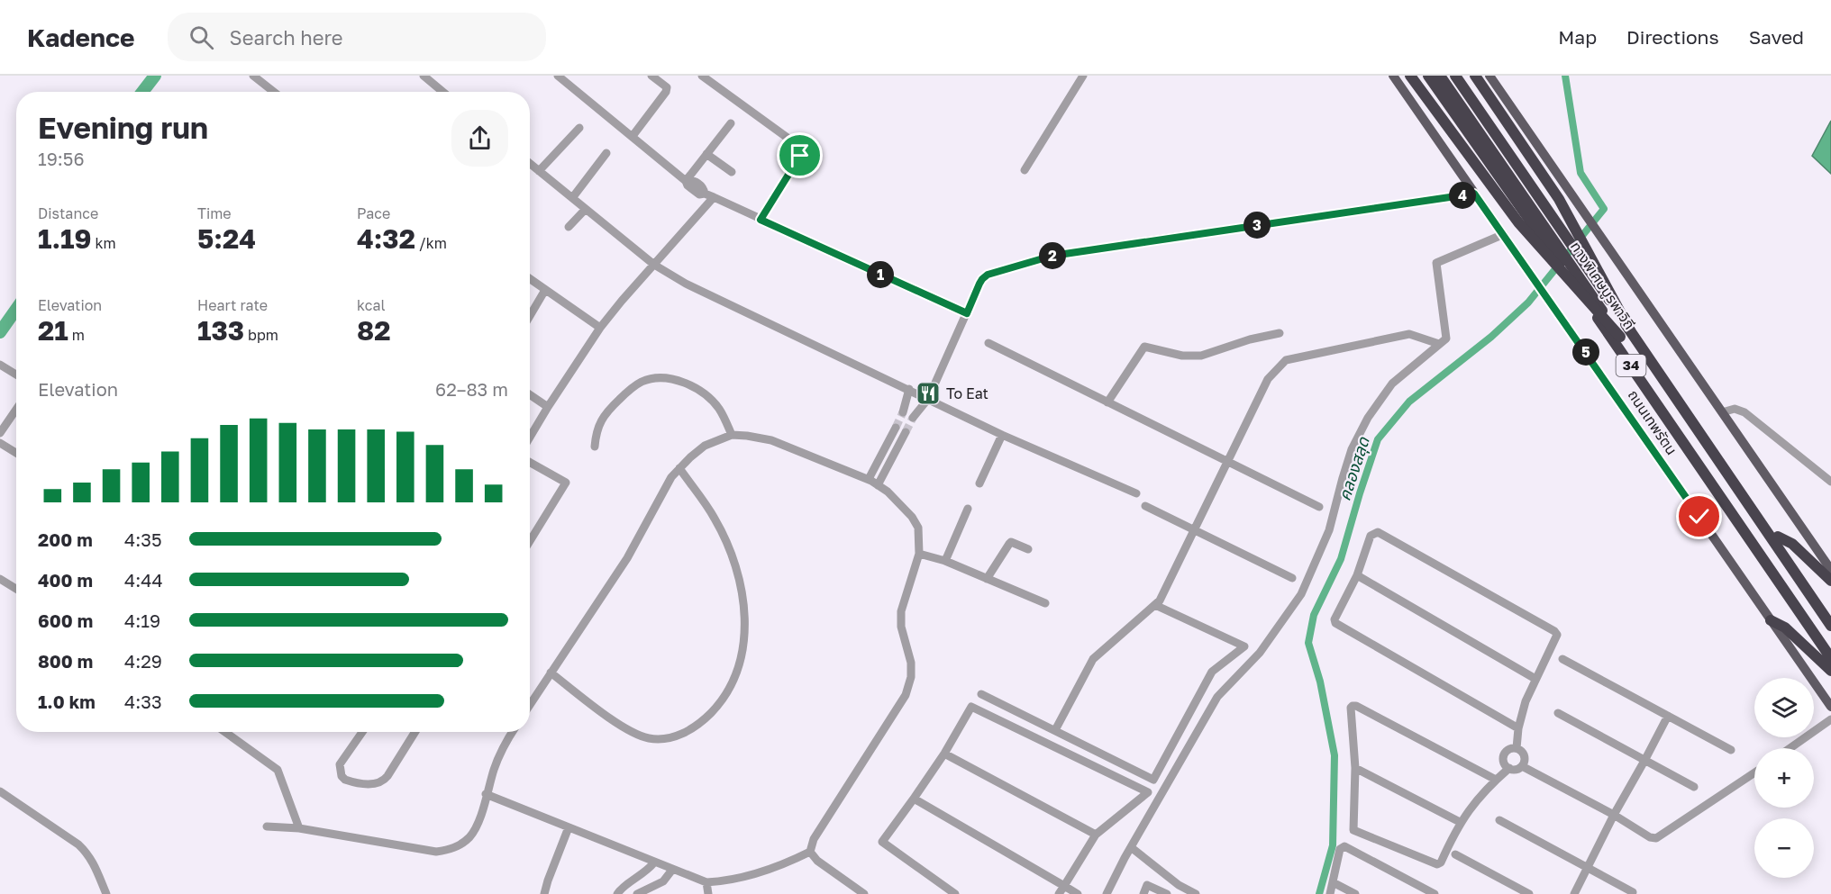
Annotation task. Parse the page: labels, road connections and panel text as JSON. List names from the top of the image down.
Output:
{
  "streets": {
    "highway": ["ทางพิเศษบูรพาวิถี", "34", "ถนนเทพรัตน"]
  },
  "water": ["คลองสลุด"],
  "places": {
    "restaurant": ["To Eat"]
  },
  "page": {
    "header": "Kadence",
    "search": "Search here",
    "nav": ["Map", "Directions", "Saved"],
    "heading": ["Evening run", "19:56"],
    "pins": [
      "4",
      "3",
      "2",
      "1",
      "5"
    ],
    "stats": [
      ["Distance", "1.19 km"],
      ["Time", "5:24"],
      ["Pace", "4:32 /km"],
      ["Elevation", "21 m"],
      ["Heart rate", "133 bpm"],
      ["kcal", "82"]
    ],
    "chart": ["Elevation", "62–83 m"],
    "list": [
      {
        "name": "200 m",
        "note": "4:35"
      },
      {
        "name": "400 m",
        "note": "4:44"
      },
      {
        "name": "600 m",
        "note": "4:19"
      },
      {
        "name": "800 m",
        "note": "4:29"
      },
      {
        "name": "1.0 km",
        "note": "4:33"
      }
    ],
    "map_buttons": ["+", "−"]
  }
}
